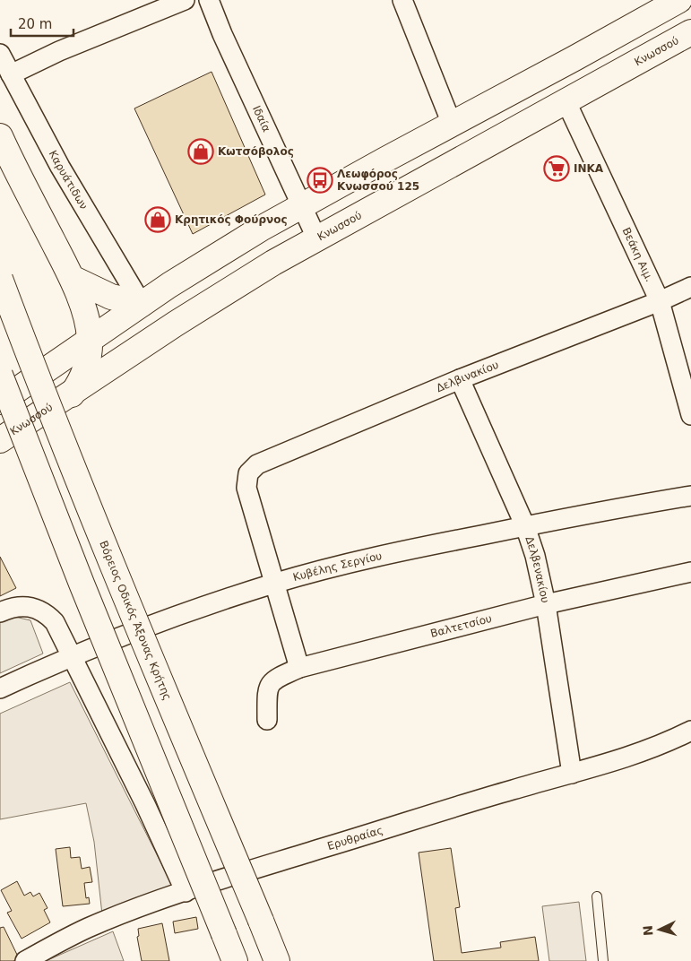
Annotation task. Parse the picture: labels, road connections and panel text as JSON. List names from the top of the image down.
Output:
{
  "streets": {
    "main road": ["Κνωσσού", "Βόρειος Οδικός Άξονας Κρήτης"],
    "street": [
      "Ιδαία",
      "Καρυάτιδων",
      "Βεάκη Αιμ.",
      "Δελβινακίου",
      "Κυβέλης Σεργίου",
      "Δελβενακίου",
      "Βαλτετσίου",
      "Ερυθραίας"
    ]
  },
  "crossings": [
    ["Κνωσσού", "Ιδαία"],
    ["Κνωσσού", "Βεάκη Αιμ."],
    ["Βεάκη Αιμ.", "Δελβινακίου"],
    ["Δελβινακίου", "Κυβέλης Σεργίου"],
    ["Δελβινακίου", "Δελβενακίου"],
    ["Κυβέλης Σεργίου", "Δελβενακίου"],
    ["Δελβενακίου", "Βαλτετσίου"],
    ["Δελβενακίου", "Ερυθραίας"]
  ],
  "places": {
    "shop": ["Κωτσόβολος", "Κρητικός Φούρνος"],
    "supermarket": ["ΙΝΚΑ"],
    "bus stop": ["Λεωφόρος Κνωσσού 125"]
  },
  "scale_bar": "20 m",
  "north": "left"
}
